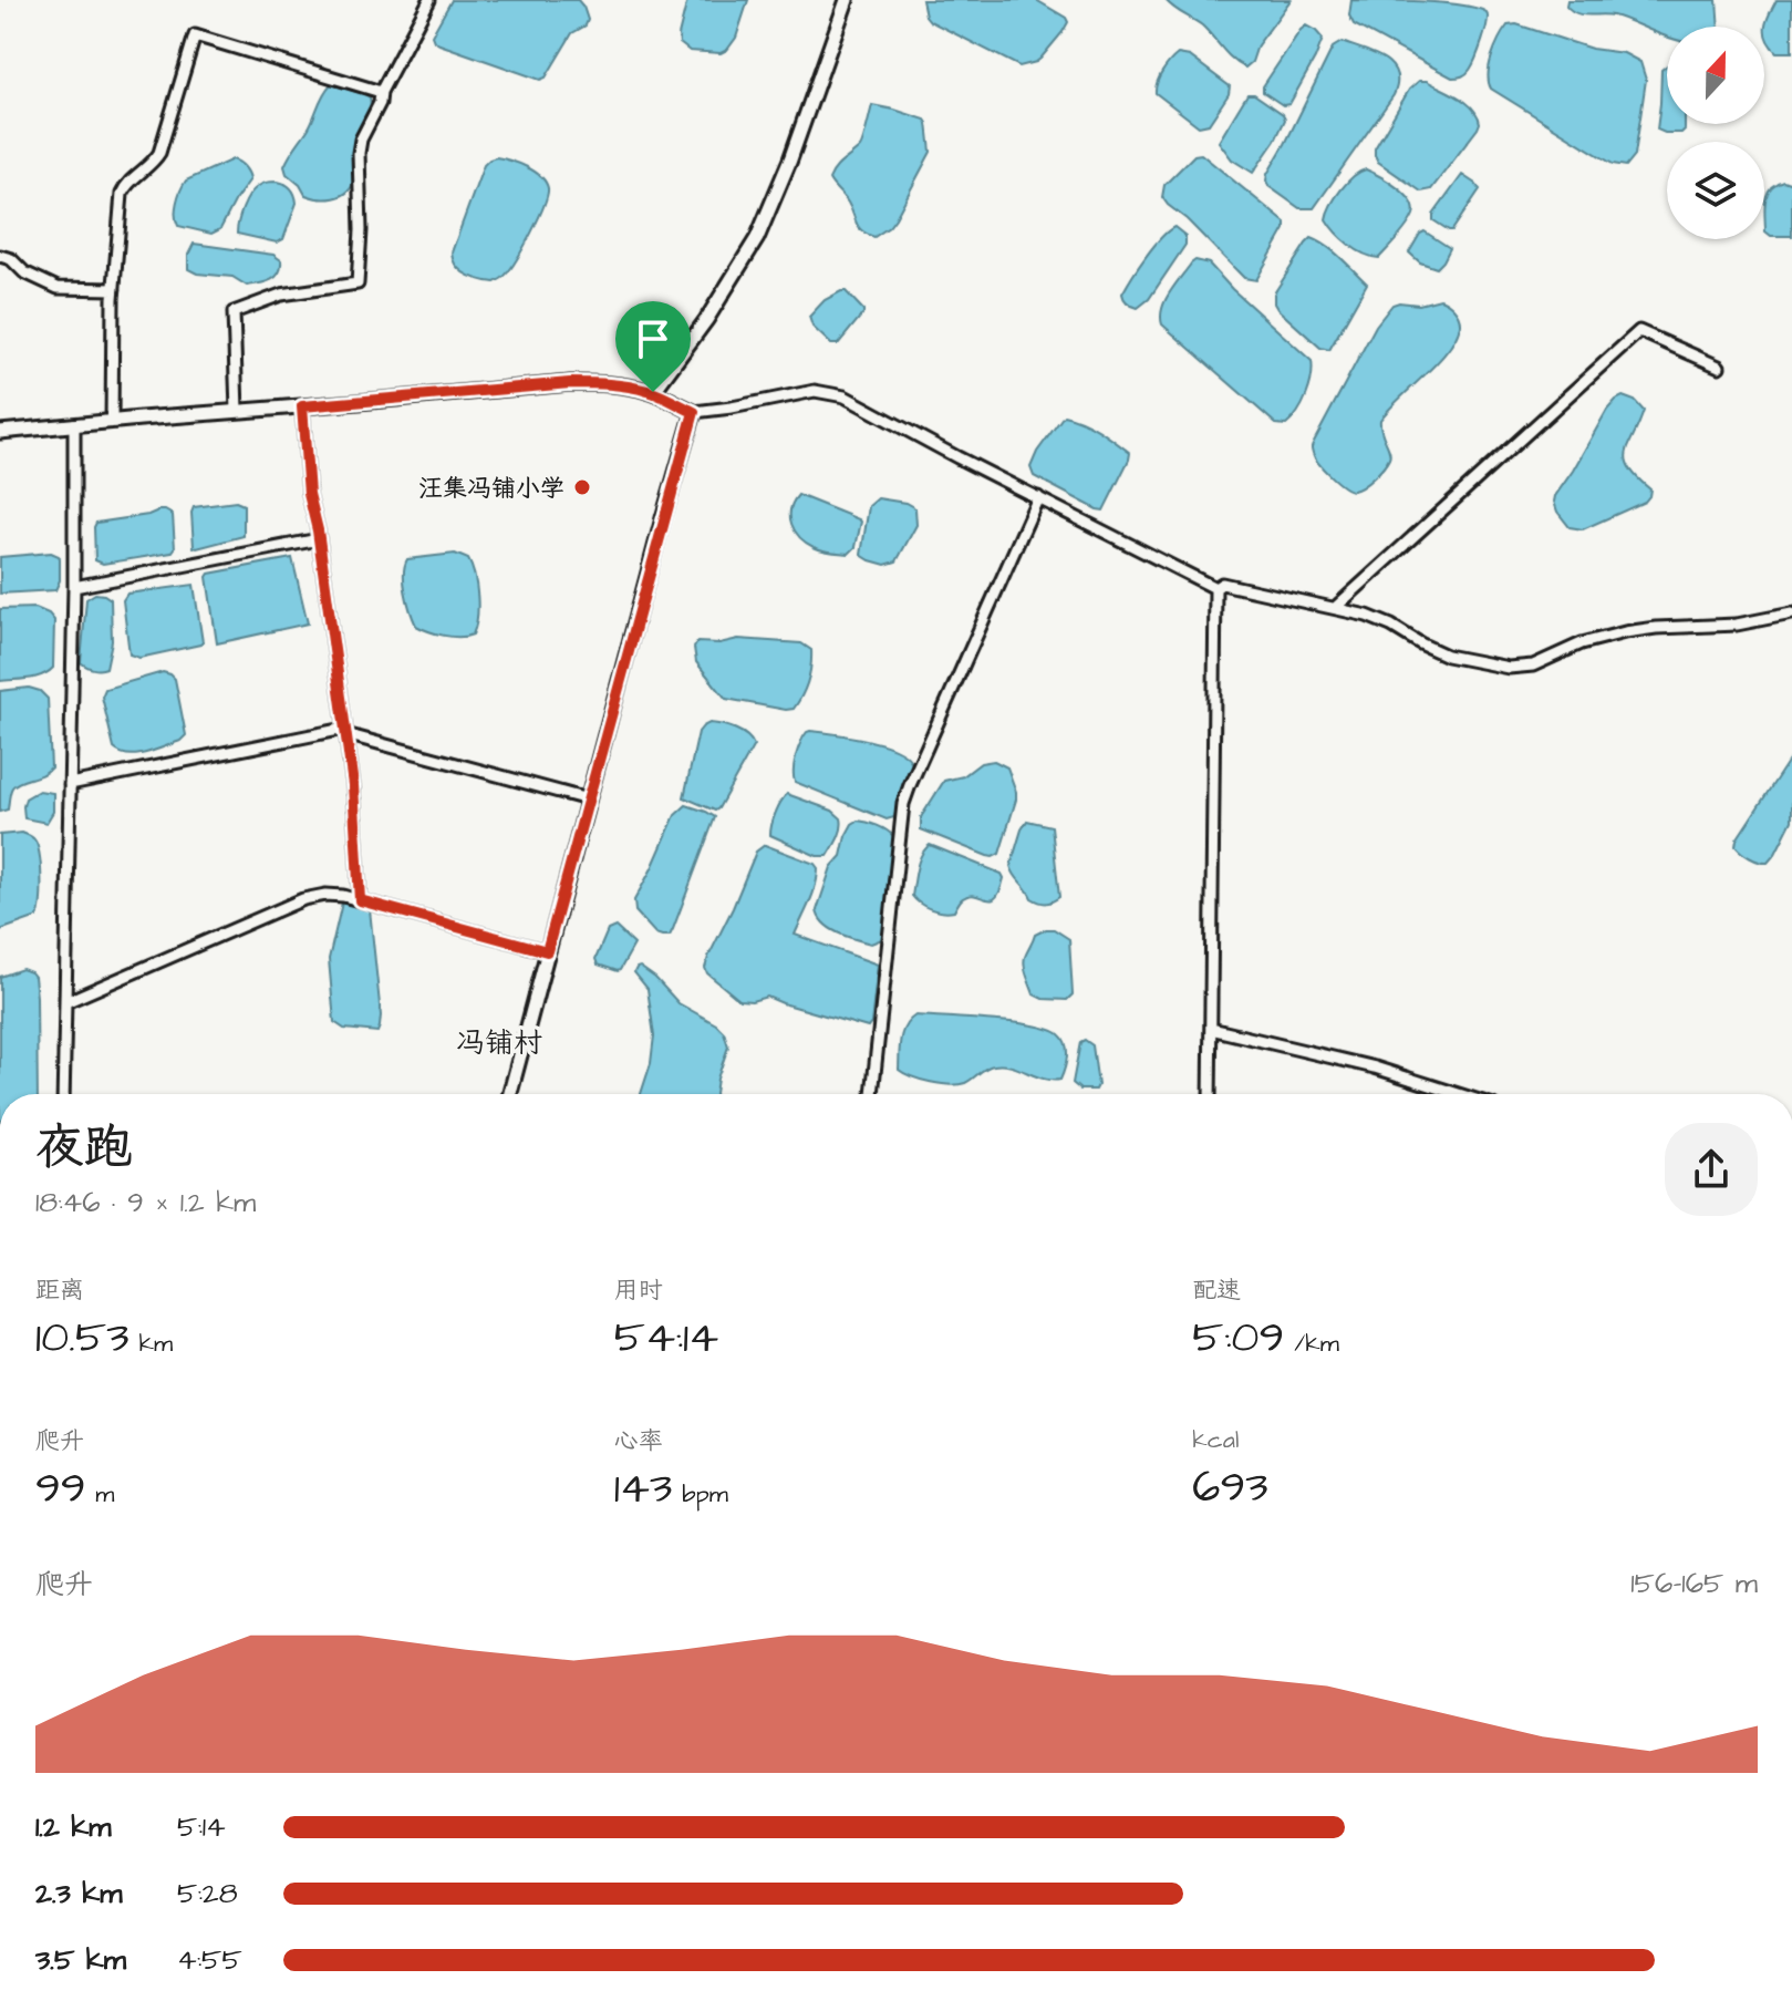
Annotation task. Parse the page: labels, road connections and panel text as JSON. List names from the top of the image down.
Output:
{
  "districts": ["冯铺村"],
  "places": ["汪集冯铺小学"],
  "north": "top",
  "page": {
    "heading": ["夜跑", "18:46 · 9 × 1.2 km"],
    "stats": [
      ["距离", "10.53 km"],
      ["用时", "54:14"],
      ["配速", "5:09 /km"],
      ["爬升", "99 m"],
      ["心率", "143 bpm"],
      ["kcal", "693"]
    ],
    "chart": ["爬升", "156–165 m"],
    "list": [
      {
        "name": "1.2 km",
        "note": "5:14"
      },
      {
        "name": "2.3 km",
        "note": "5:28"
      },
      {
        "name": "3.5 km",
        "note": "4:55"
      }
    ]
  }
}
